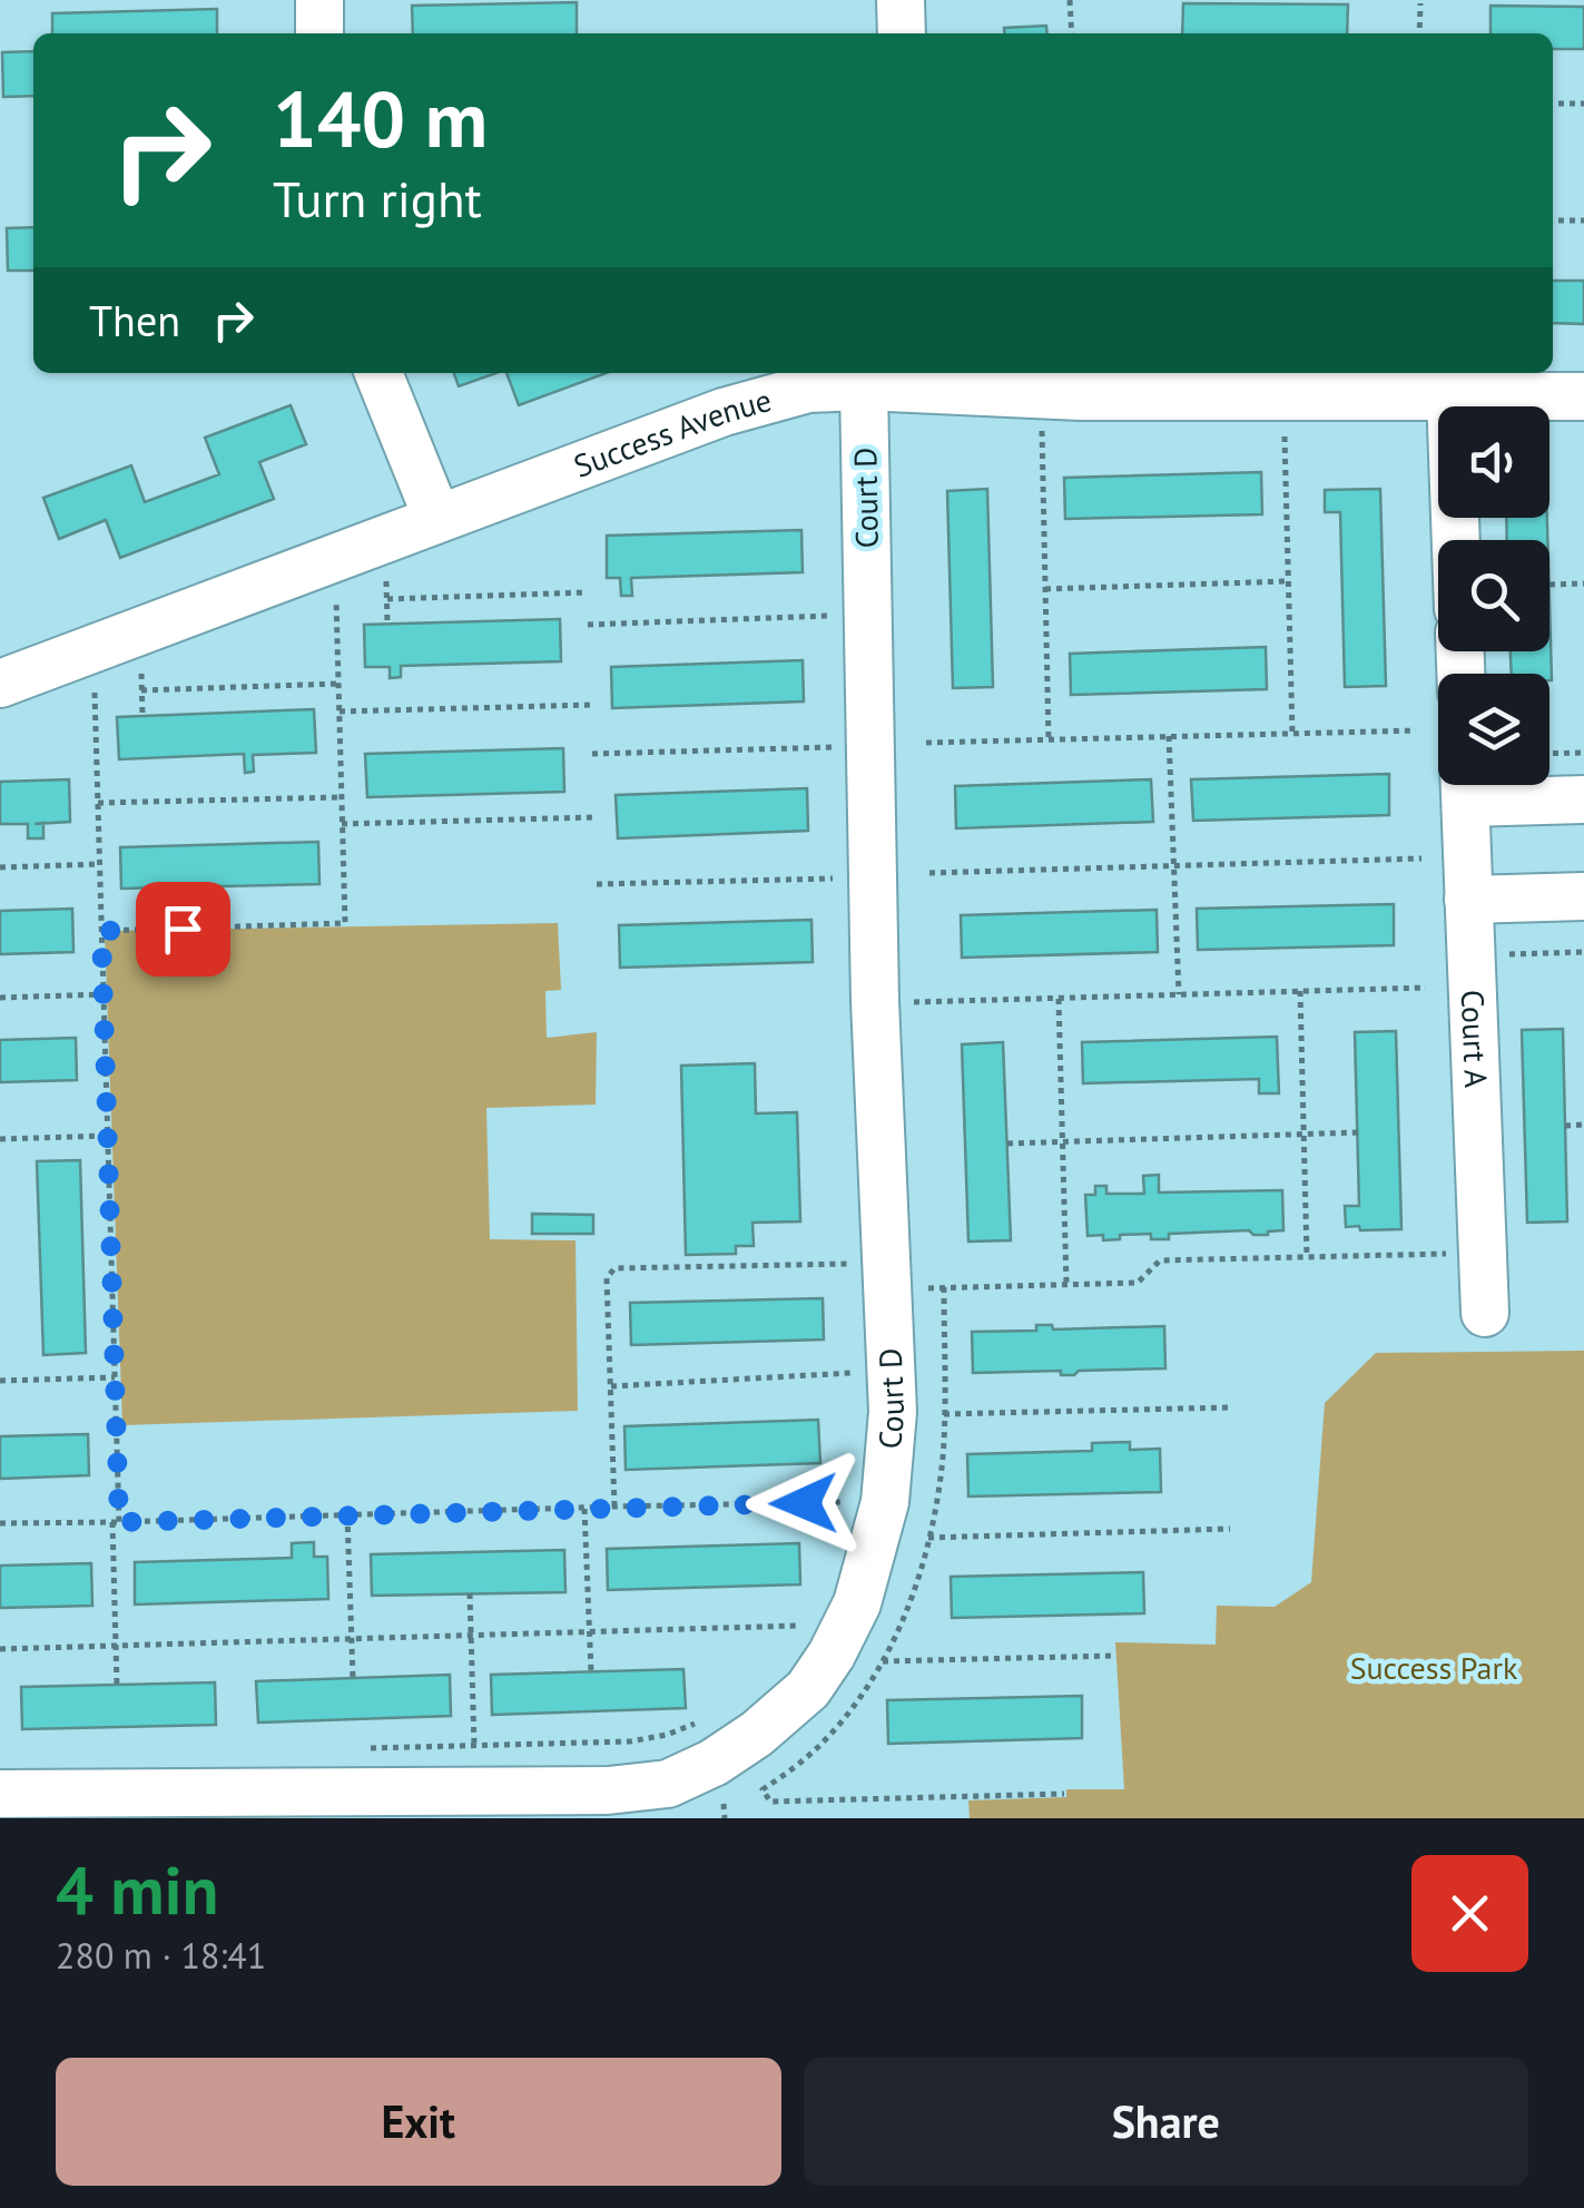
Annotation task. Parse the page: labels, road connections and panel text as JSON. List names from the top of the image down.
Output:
{
  "streets": {
    "street": ["Success Avenue", "Court D", "Court A"]
  },
  "crossings": [
    ["Success Avenue", "Court D"]
  ],
  "parks": ["Success Park"],
  "page": {
    "turn": ["140 m", "Turn right"],
    "then": "Then",
    "heading": ["4 min", "280 m · 18:41"],
    "buttons": ["Exit", "Share"]
  }
}
